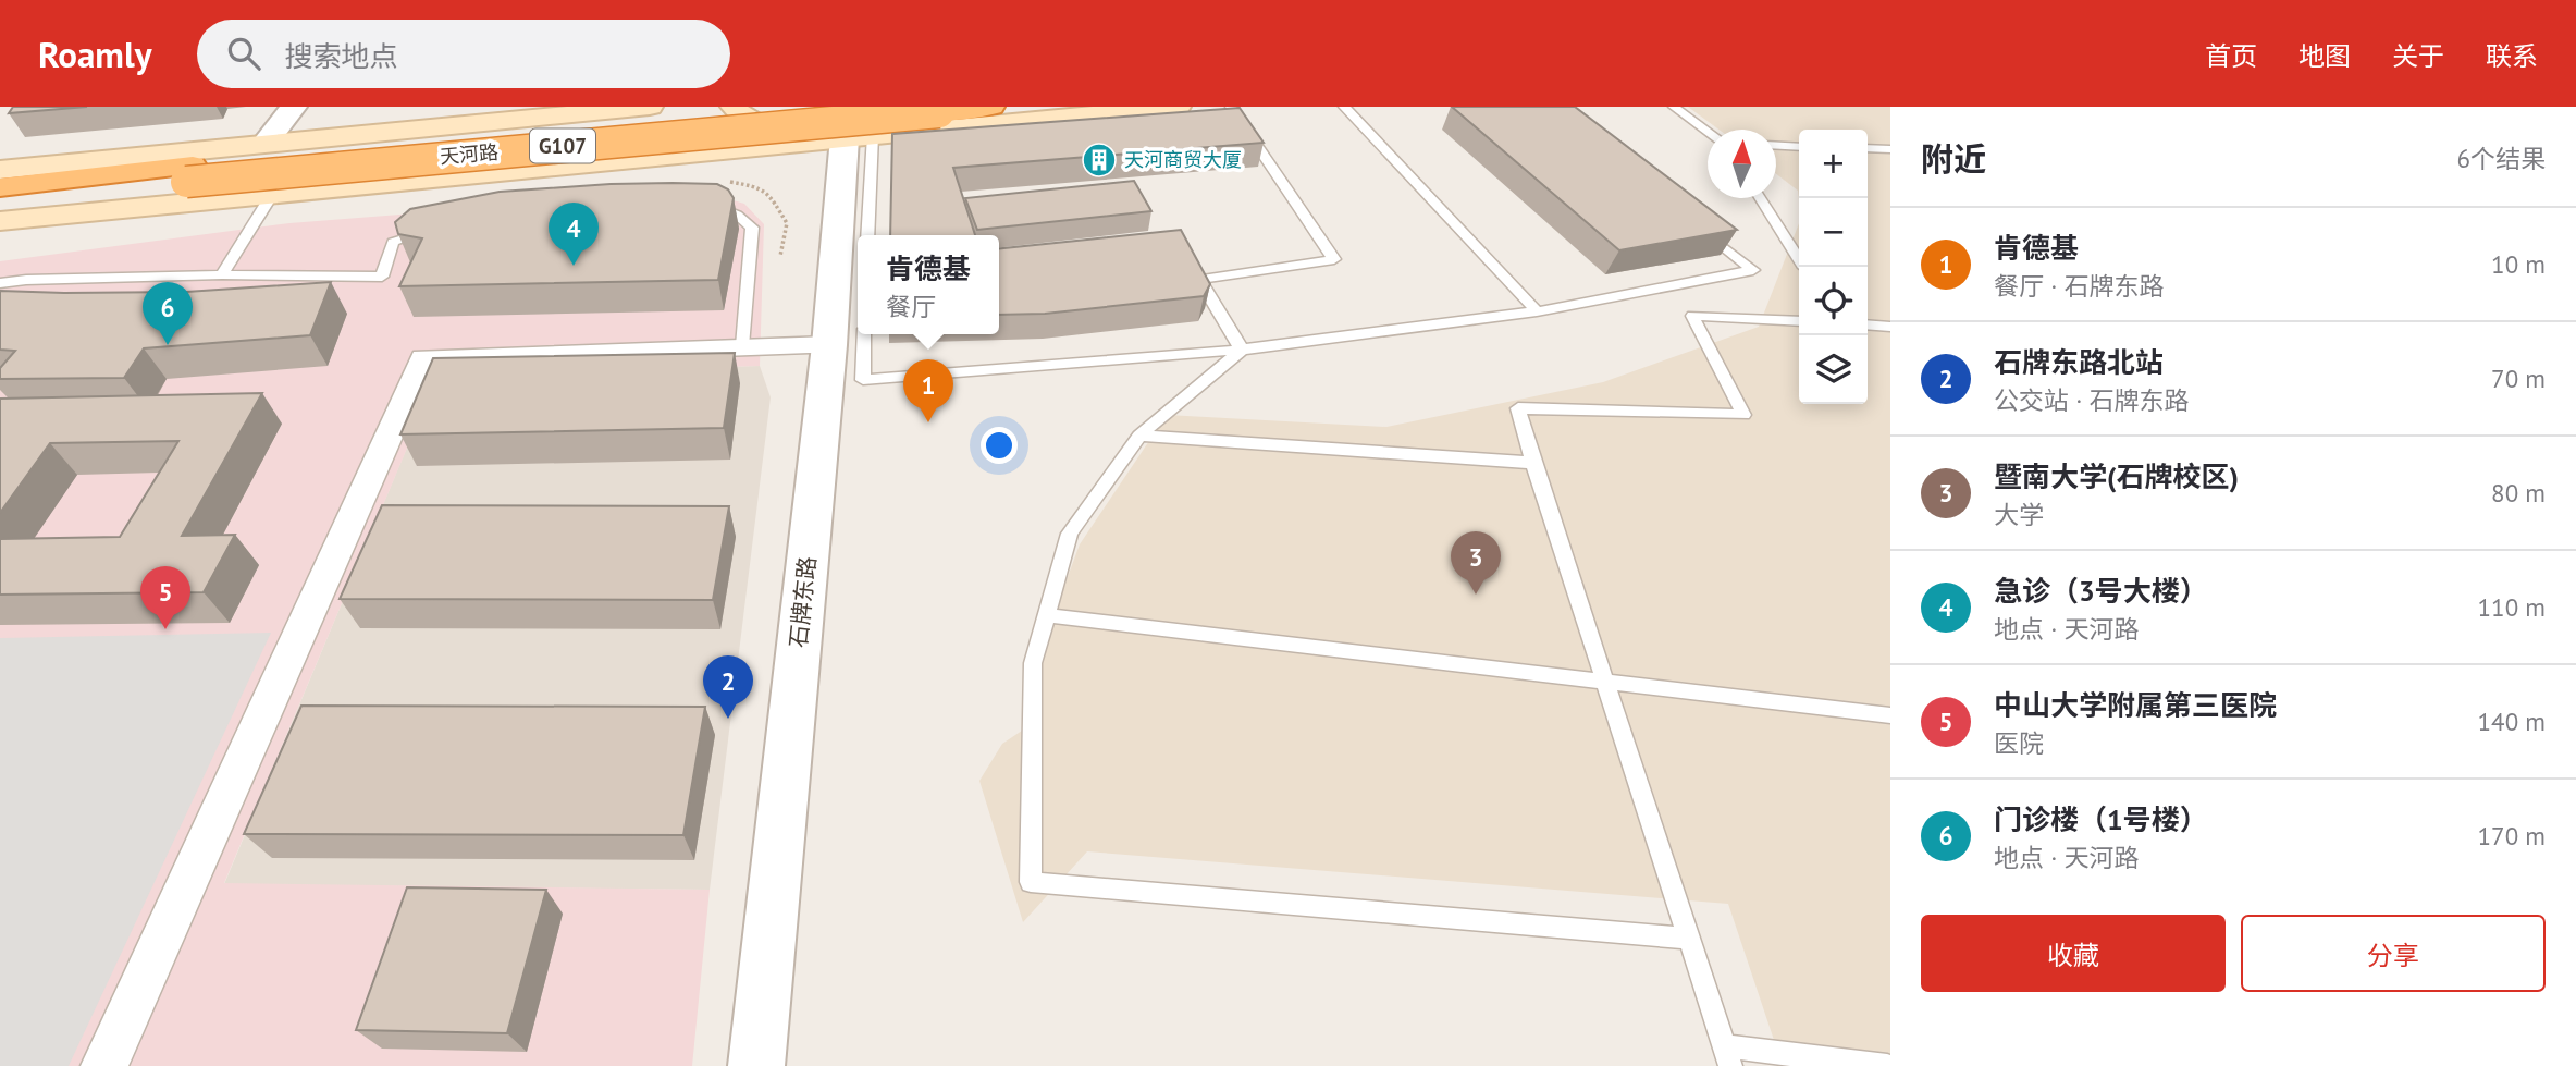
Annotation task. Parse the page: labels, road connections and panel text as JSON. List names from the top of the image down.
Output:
{
  "streets": {
    "highway": ["G107", "天河路"],
    "street": ["石牌东路"]
  },
  "crossings": [
    ["天河路", "石牌东路"]
  ],
  "places": {
    "building": ["天河商贸大厦"]
  },
  "north": "top",
  "page": {
    "header": "Roamly",
    "search": "搜索地点",
    "nav": [
      "首页",
      "地图",
      "关于",
      "联系"
    ],
    "heading": ["附近", "6个结果"],
    "map_buttons": ["+", "−"],
    "pins": [
      "4",
      "6",
      "1",
      "3",
      "5",
      "2"
    ],
    "list": [
      {
        "mark": "1",
        "name": "肯德基",
        "note": "餐厅 · 石牌东路",
        "value": "10 m"
      },
      {
        "mark": "2",
        "name": "石牌东路北站",
        "note": "公交站 · 石牌东路",
        "value": "70 m"
      },
      {
        "mark": "3",
        "name": "暨南大学(石牌校区)",
        "note": "大学",
        "value": "80 m"
      },
      {
        "mark": "4",
        "name": "急诊（3号大楼）",
        "note": "地点 · 天河路",
        "value": "110 m"
      },
      {
        "mark": "5",
        "name": "中山大学附属第三医院",
        "note": "医院",
        "value": "140 m"
      },
      {
        "mark": "6",
        "name": "门诊楼（1号楼）",
        "note": "地点 · 天河路",
        "value": "170 m"
      }
    ],
    "popup": ["肯德基", "餐厅"],
    "buttons": ["收藏", "分享"]
  }
}
